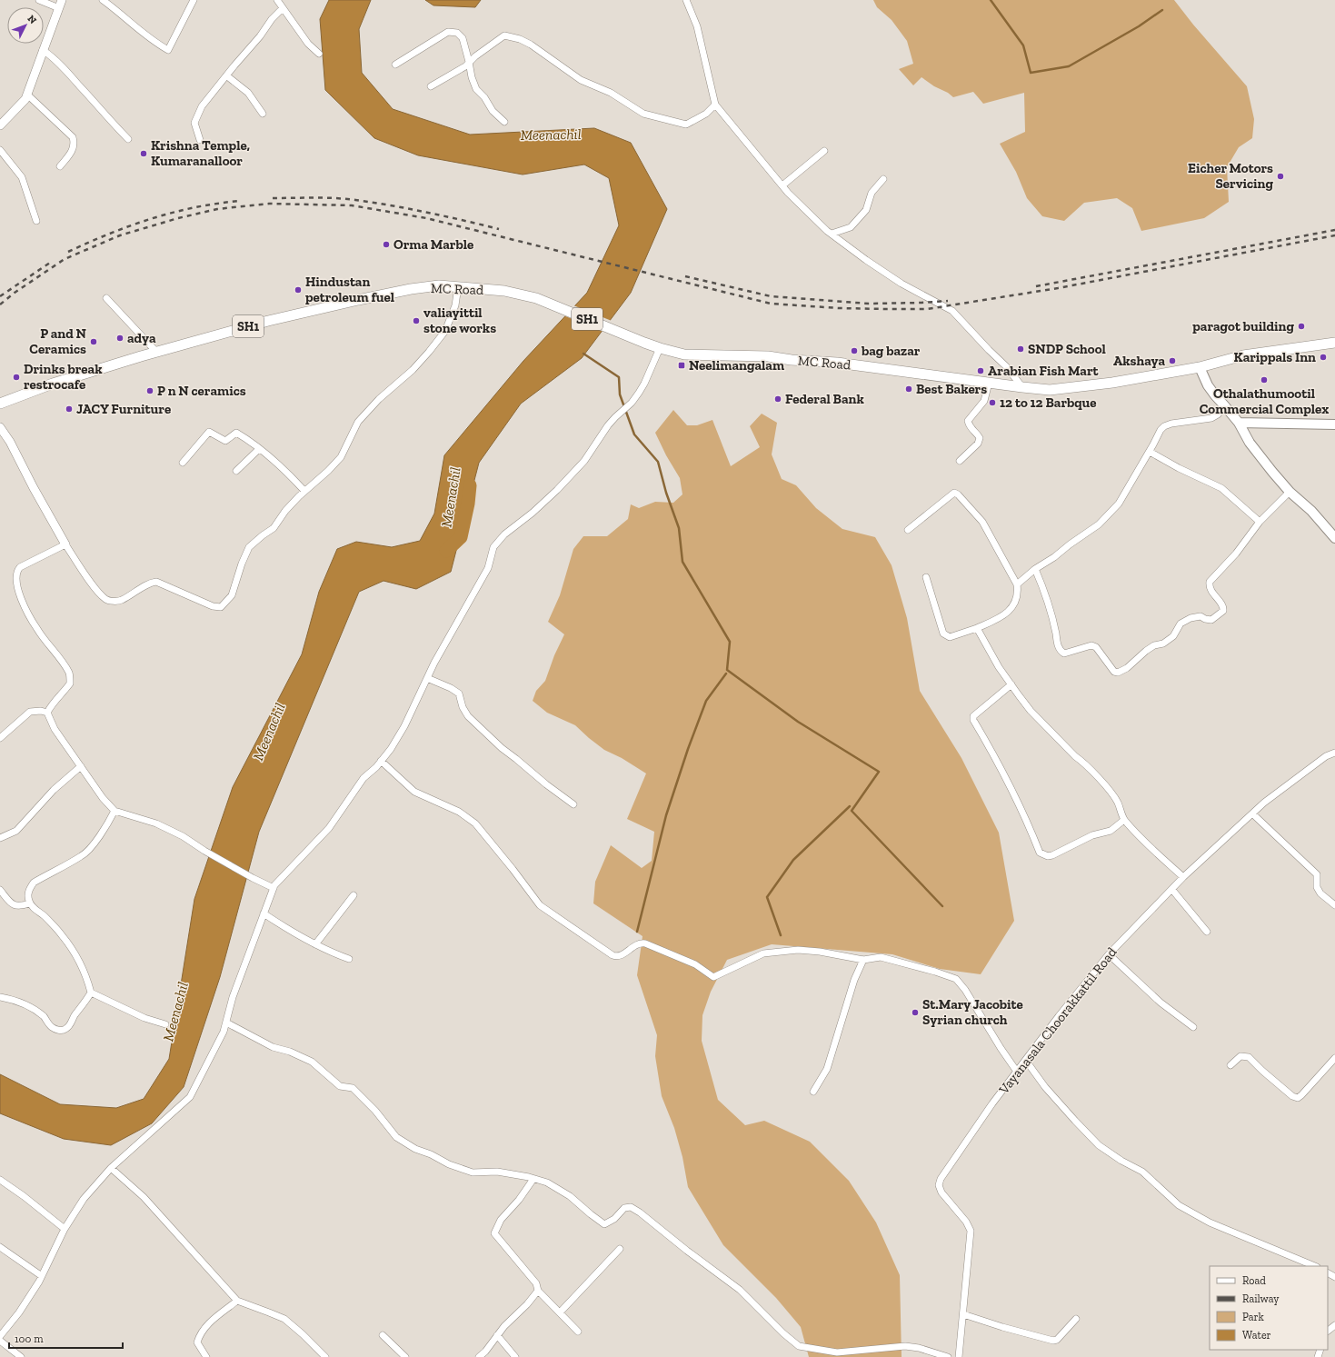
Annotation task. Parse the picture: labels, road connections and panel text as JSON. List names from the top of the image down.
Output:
{
  "streets": {
    "main road": ["MC Road", "SH1"],
    "street": ["Vayanasala Choorakkattil Road"]
  },
  "water": ["Meenachil"],
  "places": {
    "other": [
      "Krishna Temple, Kumaranalloor",
      "Eicher Motors Servicing",
      "Orma Marble",
      "Hindustan petroleum fuel",
      "valiayittil stone works",
      "paragot building",
      "adya",
      "P and N Ceramics",
      "SNDP School",
      "bag bazar",
      "Karippals Inn",
      "Akshaya",
      "Arabian Fish Mart",
      "Drinks break restrocafe",
      "Othalathumootil Commercial Complex",
      "Best Bakers",
      "P n N ceramics",
      "Federal Bank",
      "12 to 12 Barbque",
      "JACY Furniture",
      "St.Mary Jacobite Syrian church"
    ],
    "transit": ["Neelimangalam"]
  },
  "legend": [
    "Road",
    "Railway",
    "Park",
    "Water"
  ],
  "scale_bar": "100 m",
  "north": "top right"
}
